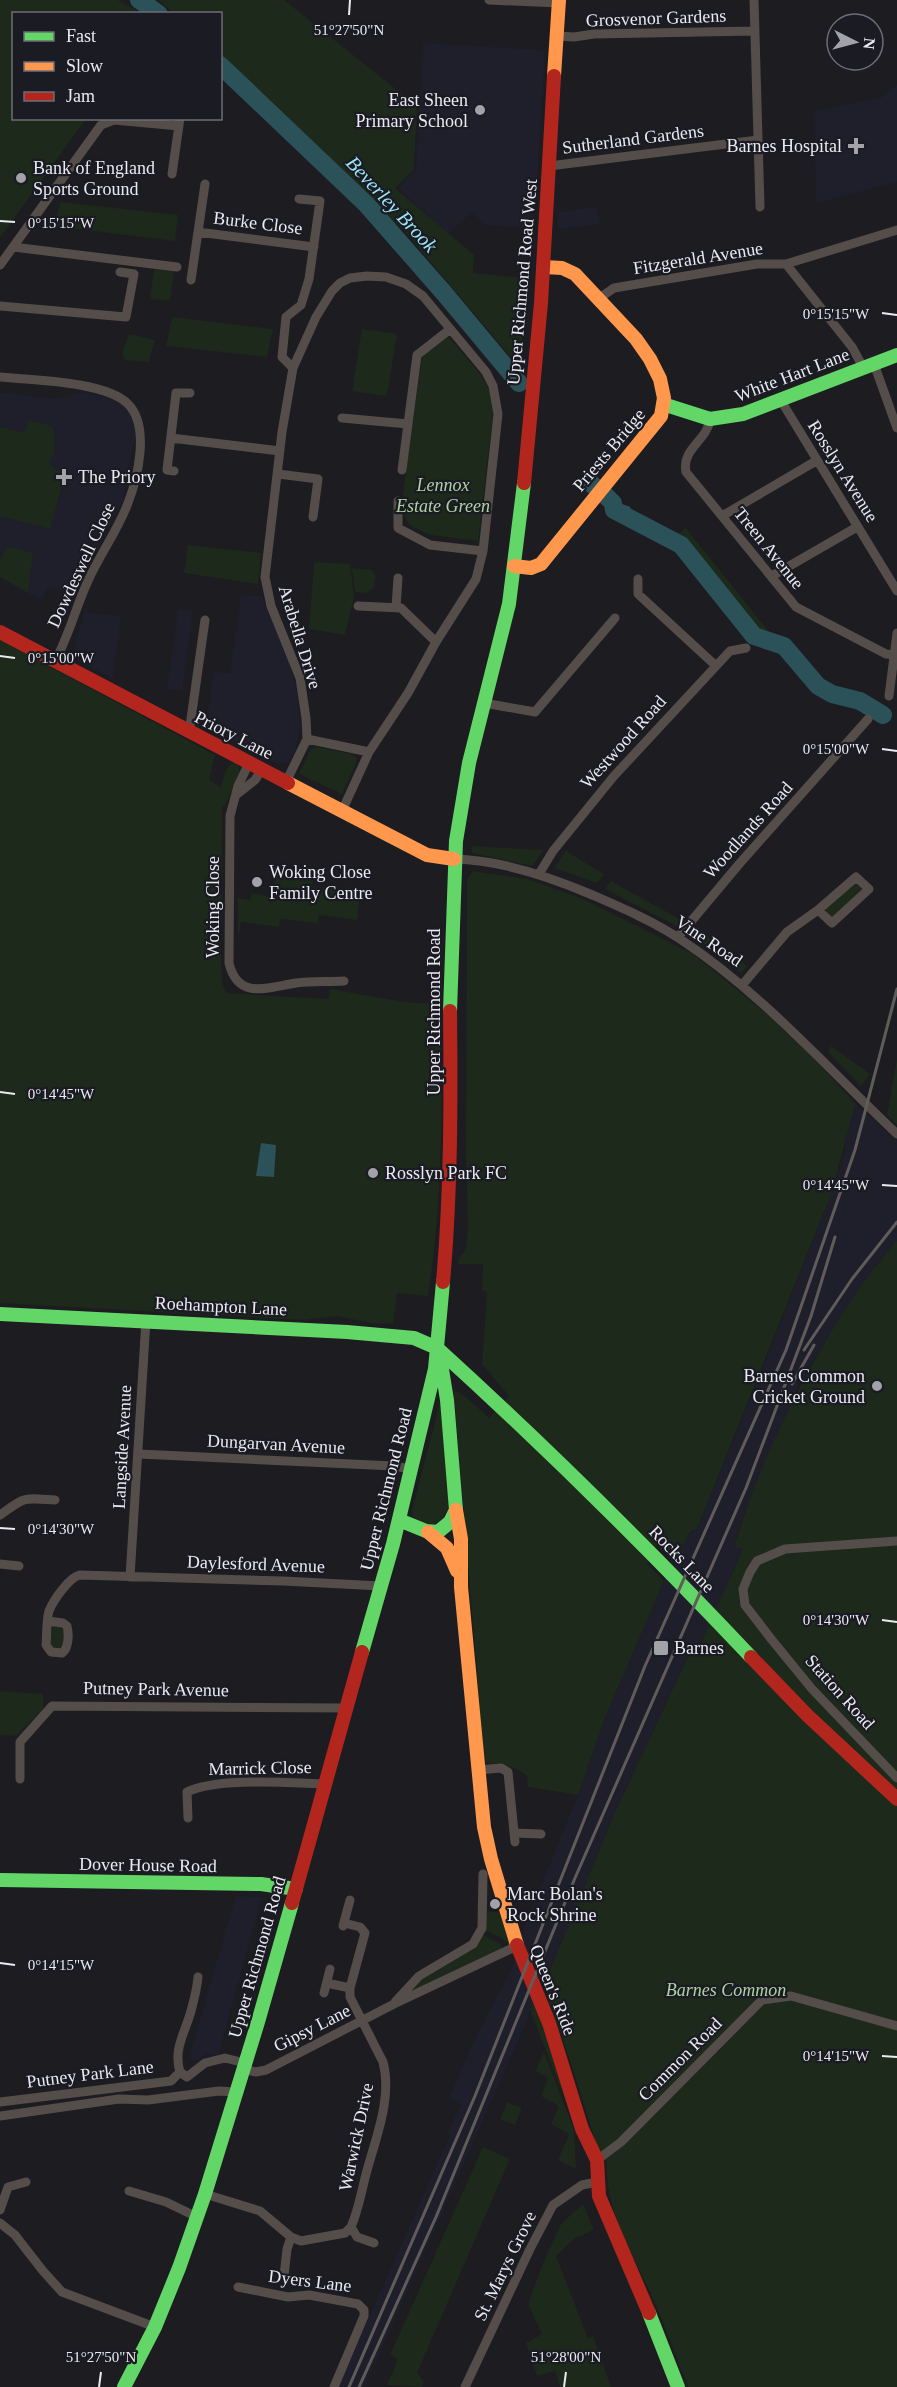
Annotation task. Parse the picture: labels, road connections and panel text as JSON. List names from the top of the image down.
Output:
{
  "streets": {
    "main road": [
      "Upper Richmond Road West",
      "White Hart Lane",
      "Priests Bridge",
      "Priory Lane",
      "Upper Richmond Road",
      "Roehampton Lane",
      "Rocks Lane",
      "Dover House Road",
      "Queen's Ride"
    ],
    "street": [
      "Grosvenor Gardens",
      "Sutherland Gardens",
      "Burke Close",
      "Fitzgerald Avenue",
      "Rosslyn Avenue",
      "Treen Avenue",
      "Dowdeswell Close",
      "Arabella Drive",
      "Westwood Road",
      "Woodlands Road",
      "Woking Close",
      "Vine Road",
      "Dungarvan Avenue",
      "Langside Avenue",
      "Daylesford Avenue",
      "Putney Park Avenue",
      "Station Road",
      "Marrick Close",
      "Gipsy Lane",
      "Common Road",
      "Putney Park Lane",
      "Warwick Drive",
      "St. Marys Grove",
      "Dyers Lane"
    ]
  },
  "crossings": [
    ["Grosvenor Gardens", "Upper Richmond Road West"],
    ["Sutherland Gardens", "Upper Richmond Road West"],
    ["Burke Close", "Arabella Drive"],
    ["Fitzgerald Avenue", "White Hart Lane"],
    ["Fitzgerald Avenue", "Priests Bridge"],
    ["Upper Richmond Road West", "Priests Bridge"],
    ["Upper Richmond Road West", "Upper Richmond Road"],
    ["White Hart Lane", "Priests Bridge"],
    ["White Hart Lane", "Rosslyn Avenue"],
    ["White Hart Lane", "Treen Avenue"],
    ["Priests Bridge", "Upper Richmond Road"],
    ["Dowdeswell Close", "Priory Lane"],
    ["Arabella Drive", "Priory Lane"],
    ["Priory Lane", "Woking Close"],
    ["Priory Lane", "Vine Road"],
    ["Priory Lane", "Upper Richmond Road"],
    ["Westwood Road", "Vine Road"],
    ["Woodlands Road", "Vine Road"],
    ["Vine Road", "Upper Richmond Road"],
    ["Upper Richmond Road", "Roehampton Lane"],
    ["Upper Richmond Road", "Dungarvan Avenue"],
    ["Upper Richmond Road", "Rocks Lane"],
    ["Upper Richmond Road", "Daylesford Avenue"],
    ["Upper Richmond Road", "Putney Park Avenue"],
    ["Upper Richmond Road", "Marrick Close"],
    ["Upper Richmond Road", "Dover House Road"],
    ["Upper Richmond Road", "Queen's Ride"],
    ["Upper Richmond Road", "Gipsy Lane"],
    ["Upper Richmond Road", "Putney Park Lane"],
    ["Roehampton Lane", "Langside Avenue"],
    ["Roehampton Lane", "Rocks Lane"],
    ["Roehampton Lane", "Queen's Ride"],
    ["Dungarvan Avenue", "Langside Avenue"],
    ["Langside Avenue", "Daylesford Avenue"],
    ["Rocks Lane", "Queen's Ride"],
    ["Queen's Ride", "Gipsy Lane"],
    ["Queen's Ride", "Common Road"],
    ["Queen's Ride", "St. Marys Grove"],
    ["Gipsy Lane", "Putney Park Lane"],
    ["Gipsy Lane", "Warwick Drive"]
  ],
  "water": ["Beverley Brook"],
  "parks": ["Lennox Estate Green", "Barnes Common"],
  "places": {
    "other": [
      "East Sheen Primary School",
      "Bank of England Sports Ground",
      "Woking Close Family Centre",
      "Rosslyn Park FC",
      "Barnes Common Cricket Ground",
      "Marc Bolan's Rock Shrine"
    ],
    "health": ["Barnes Hospital", "The Priory"],
    "transit": ["Barnes"]
  },
  "legend": ["Fast", "Slow", "Jam"],
  "north": "right",
  "coordinates": [
    "51°27'50\"N",
    "0°15'15\"W",
    "0°15'00\"W",
    "0°14'45\"W",
    "0°14'30\"W",
    "0°14'15\"W",
    "51°28'00\"N"
  ]
}
